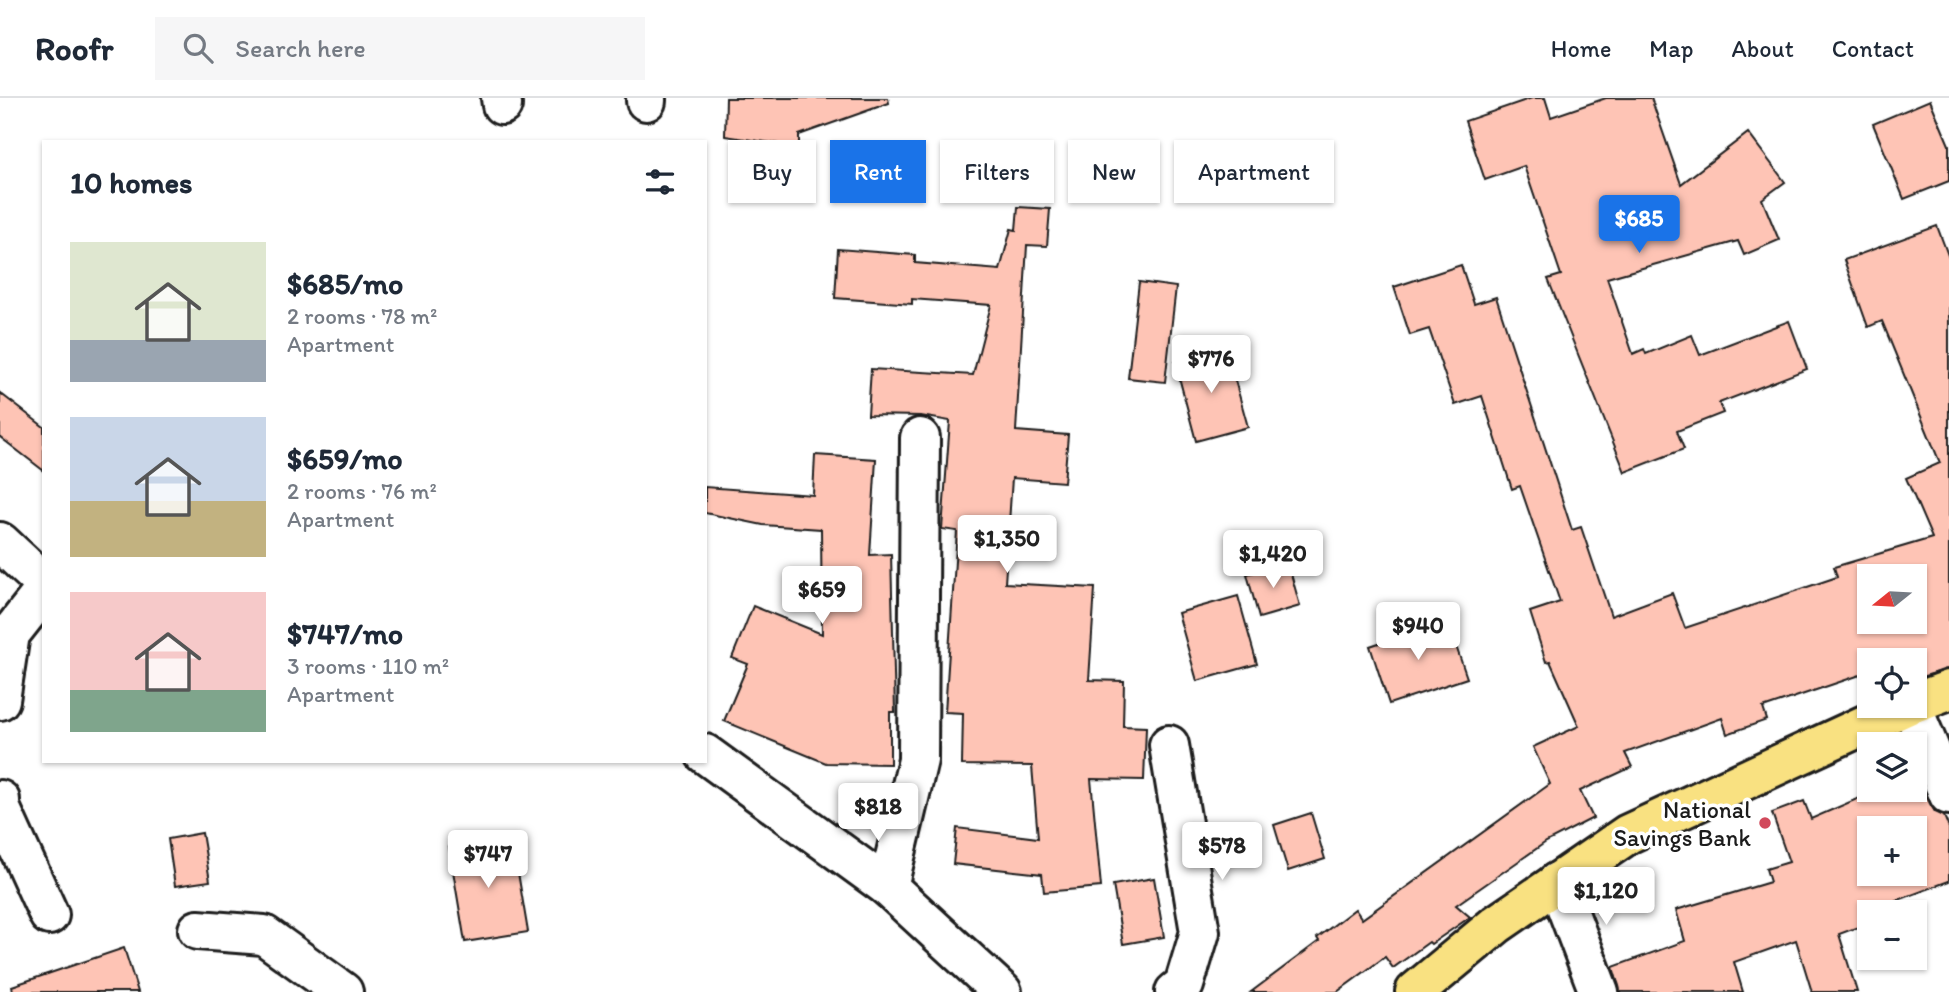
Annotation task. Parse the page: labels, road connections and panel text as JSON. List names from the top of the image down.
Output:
{
  "places": ["National Savings Bank"],
  "north": "left",
  "page": {
    "header": "Roofr",
    "search": "Search here",
    "nav": [
      "Home",
      "Map",
      "About",
      "Contact"
    ],
    "chip": [
      "Buy",
      "Rent",
      "Filters",
      "New",
      "Apartment"
    ],
    "heading": "10 homes",
    "price": [
      "$685",
      "$776",
      "$1,350",
      "$1,420",
      "$659",
      "$940",
      "$818",
      "$578",
      "$747",
      "$1,120"
    ],
    "list": [
      {
        "name": "$685/mo",
        "note": "2 rooms · 78 m² · Apartment"
      },
      {
        "name": "$659/mo",
        "note": "2 rooms · 76 m² · Apartment"
      },
      {
        "name": "$747/mo",
        "note": "3 rooms · 110 m² · Apartment"
      }
    ],
    "map_buttons": ["+", "−"]
  }
}
